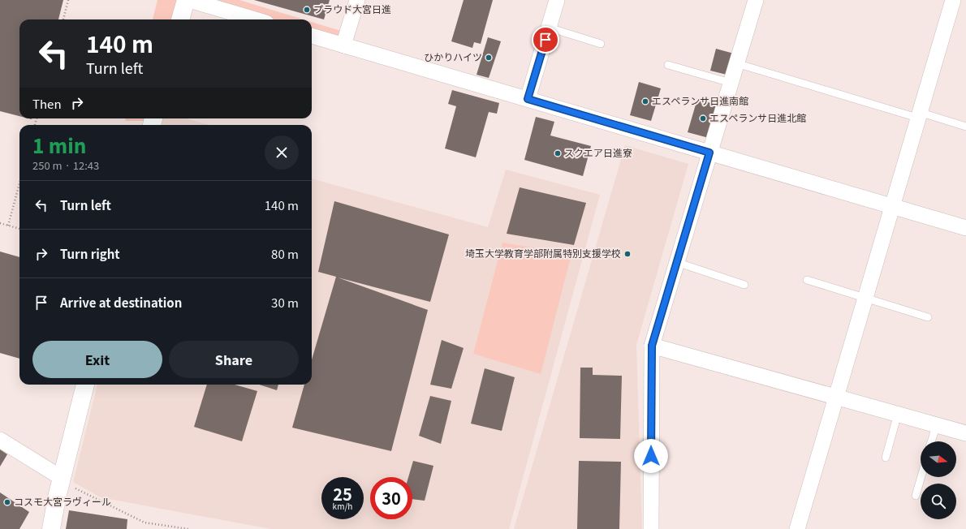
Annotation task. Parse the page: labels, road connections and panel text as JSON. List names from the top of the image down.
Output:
{
  "places": [
    "プラウド大宮日進",
    "ひかりハイツ",
    "エスペランサ日進南館",
    "エスペランサ日進北館",
    "スクエア日進寮",
    "埼玉大学教育学部附属特別支援学校",
    "コスモ大宮ラヴィール"
  ],
  "north": "right",
  "page": {
    "turn": ["140 m", "Turn left"],
    "then": "Then",
    "heading": ["1 min", "250 m · 12:43"],
    "list": [
      {
        "name": "Turn left",
        "value": "140 m"
      },
      {
        "name": "Turn right",
        "value": "80 m"
      },
      {
        "name": "Arrive at destination",
        "value": "30 m"
      }
    ],
    "buttons": ["Exit", "Share"],
    "speed": "25 km/h",
    "limit": "30"
  }
}
